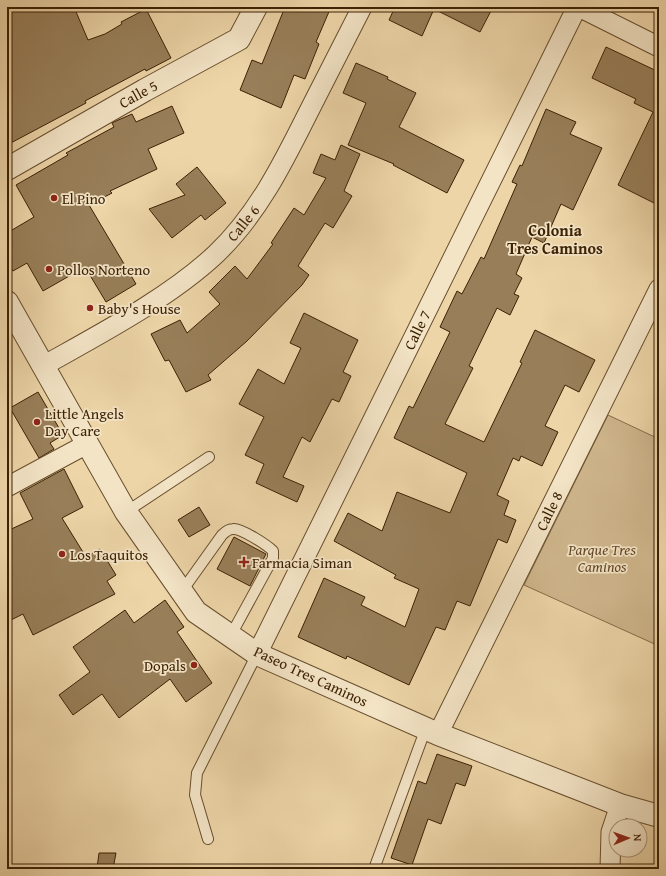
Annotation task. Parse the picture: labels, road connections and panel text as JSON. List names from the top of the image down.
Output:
{
  "streets": {
    "street": [
      "Calle 5",
      "Calle 6",
      "Calle 7",
      "Calle 8",
      "Paseo Tres Caminos"
    ]
  },
  "crossings": [
    ["Calle 6", "Paseo Tres Caminos"],
    ["Calle 7", "Paseo Tres Caminos"],
    ["Calle 8", "Paseo Tres Caminos"]
  ],
  "districts": ["Colonia Tres Caminos"],
  "parks": ["Parque Tres Caminos"],
  "places": {
    "other": [
      "El Pino",
      "Pollos Norteno",
      "Baby's House",
      "Little Angels Day Care",
      "Los Taquitos",
      "Dopals"
    ],
    "health": ["Farmacia Siman"]
  },
  "north": "right"
}
